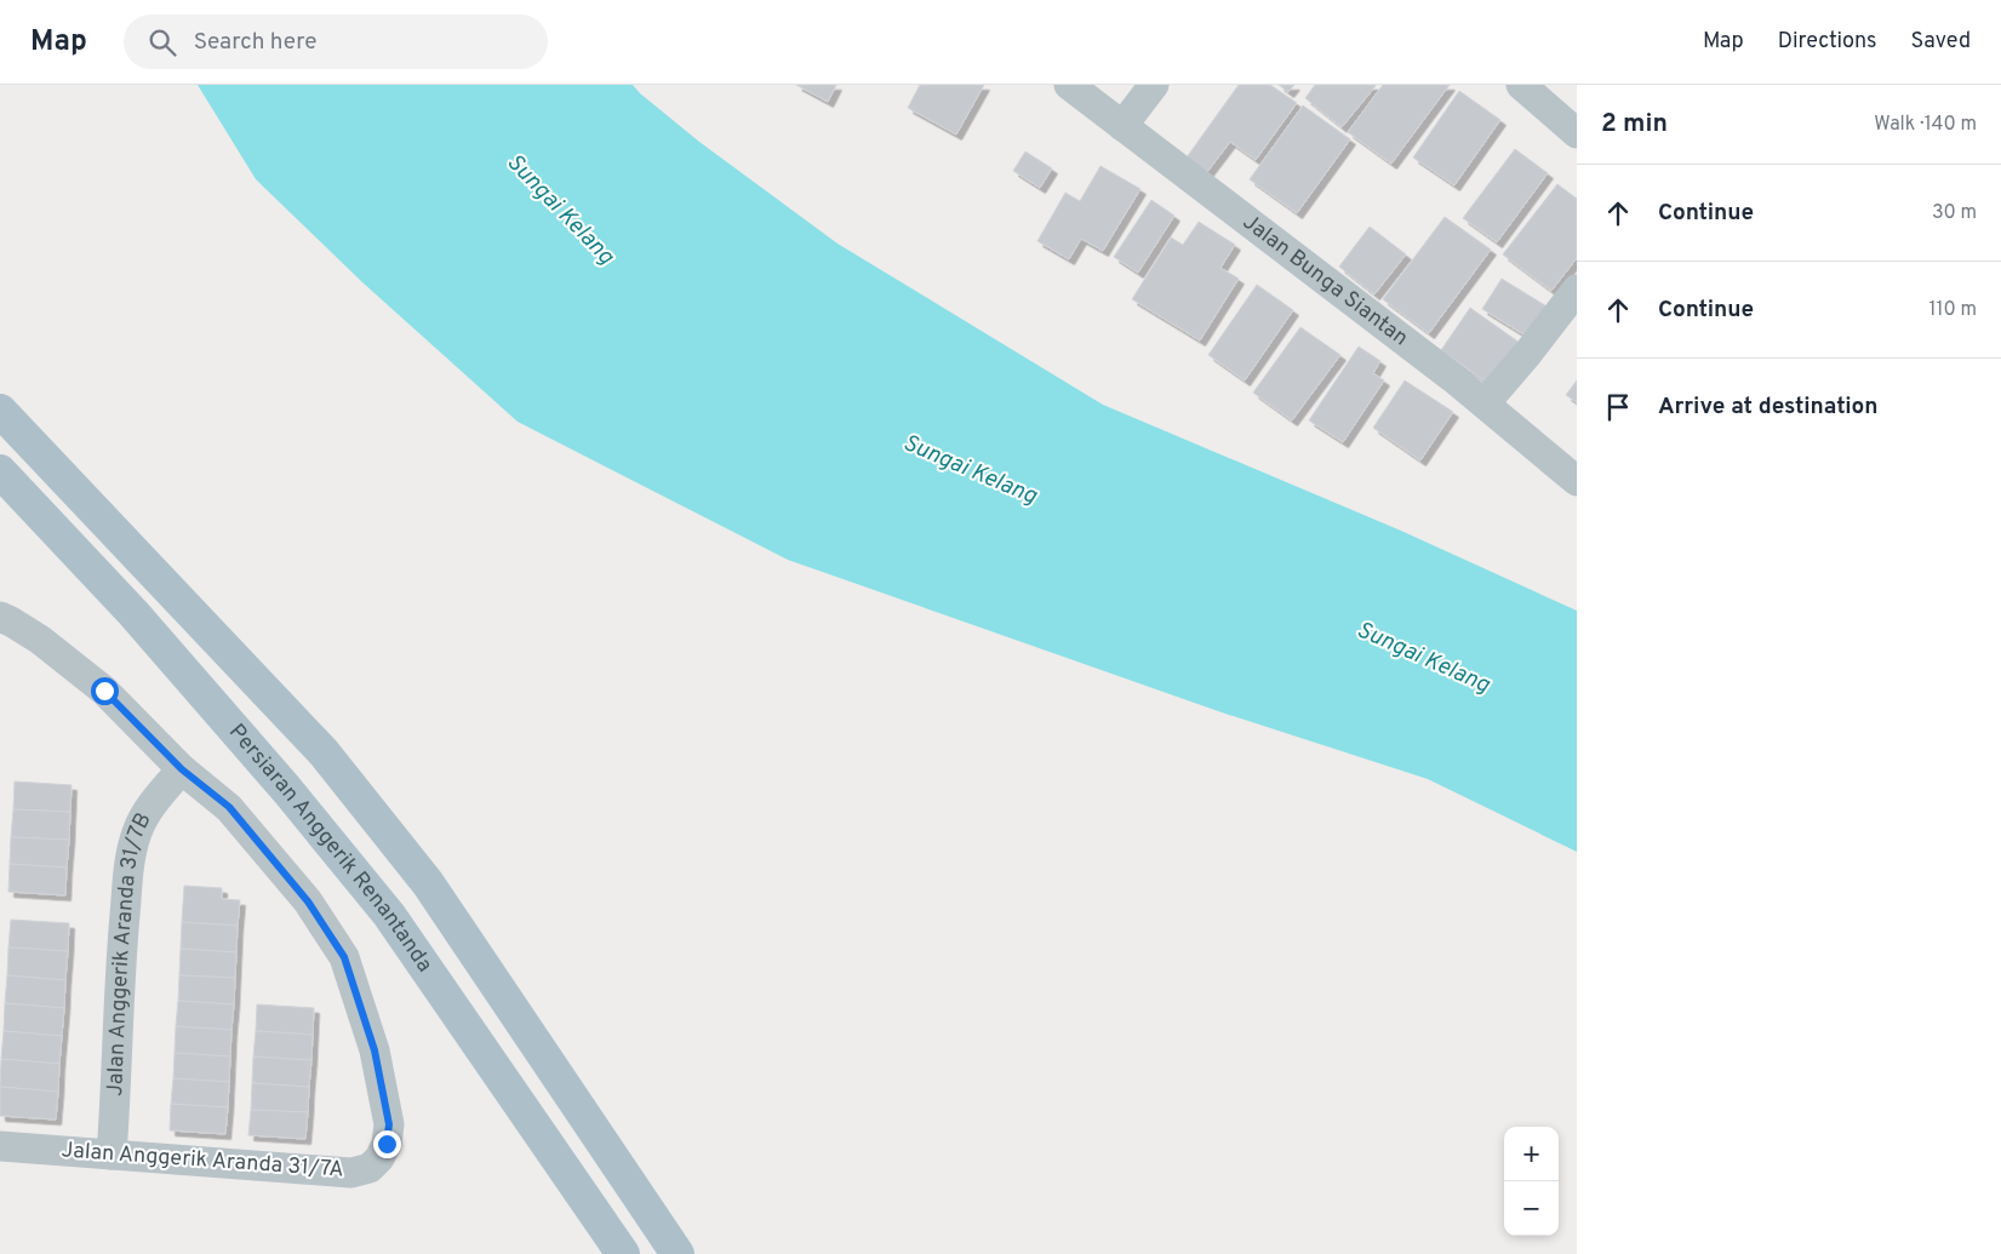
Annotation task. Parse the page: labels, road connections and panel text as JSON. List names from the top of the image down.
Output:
{
  "streets": {
    "main road": ["Persiaran Anggerik Renantanda"],
    "street": ["Jalan Bunga Siantan", "Jalan Anggerik Aranda 31/7B", "Jalan Anggerik Aranda 31/7A"]
  },
  "crossings": [
    ["Jalan Anggerik Aranda 31/7B", "Jalan Anggerik Aranda 31/7A"]
  ],
  "water": ["Sungai Kelang"],
  "page": {
    "header": "Map",
    "search": "Search here",
    "nav": ["Map", "Directions", "Saved"],
    "heading": ["2 min", "Walk · 140 m"],
    "list": [
      ["Continue", "30 m"],
      ["Continue", "110 m"],
      "Arrive at destination"
    ],
    "map_buttons": ["+", "−"]
  }
}
